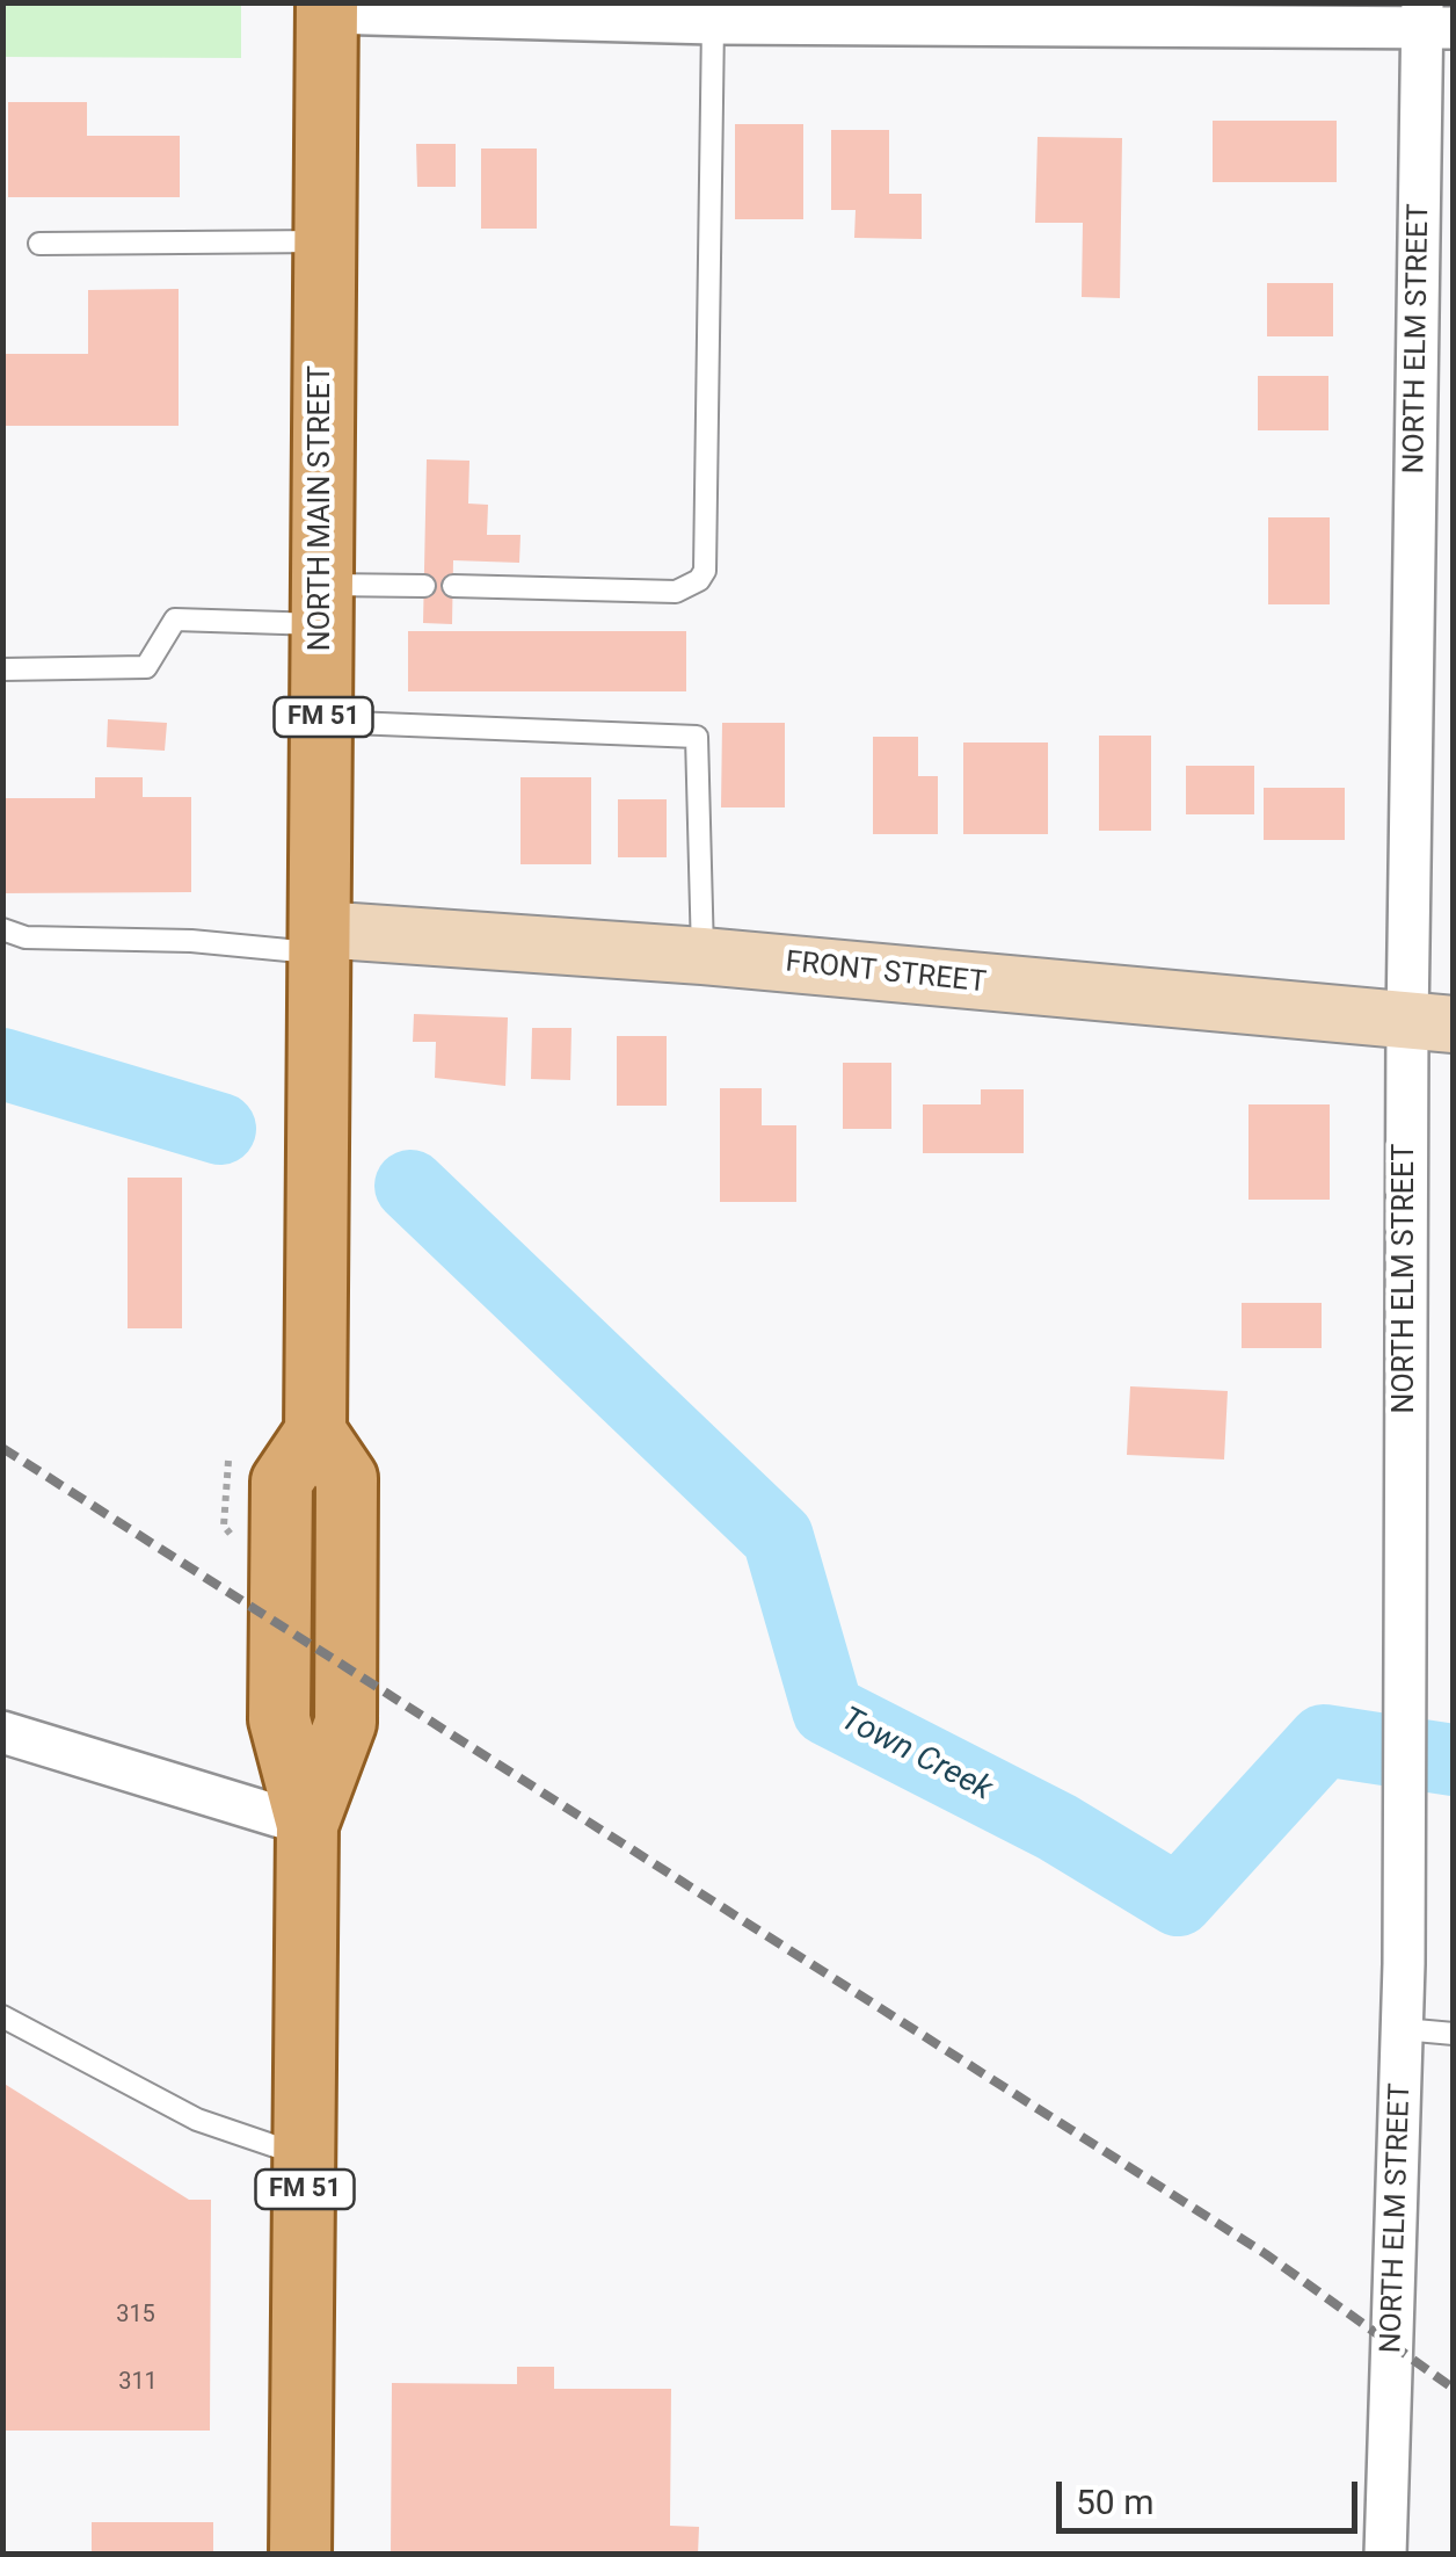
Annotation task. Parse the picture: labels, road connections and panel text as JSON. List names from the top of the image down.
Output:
{
  "streets": {
    "main road": ["NORTH MAIN STREET", "FM 51"],
    "street": ["NORTH ELM STREET", "FRONT STREET"]
  },
  "crossings": [
    ["NORTH ELM STREET", "FRONT STREET"],
    ["NORTH MAIN STREET", "FRONT STREET"]
  ],
  "water": ["Town Creek"],
  "house_numbers": ["315", "311"],
  "scale_bar": "50 m"
}
